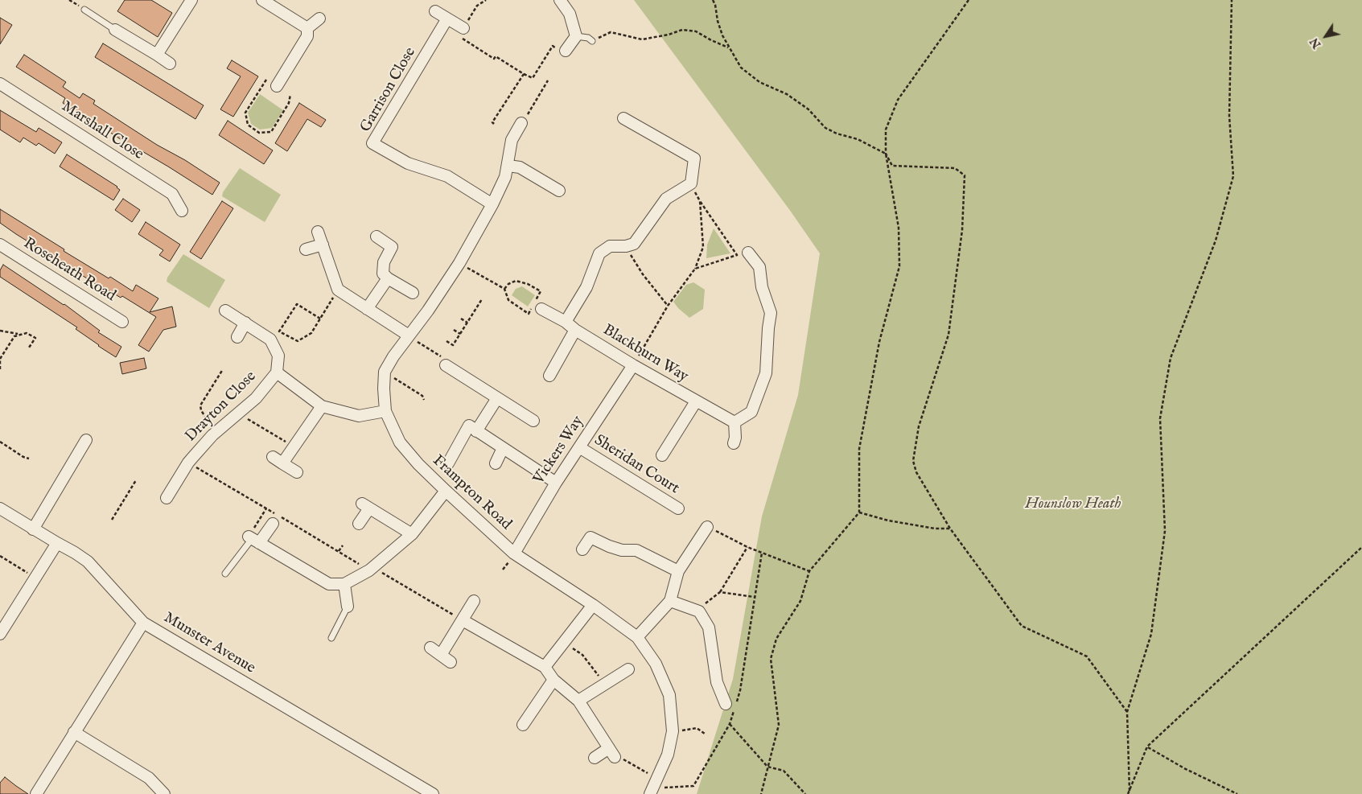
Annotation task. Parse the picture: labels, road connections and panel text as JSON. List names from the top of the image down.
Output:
{
  "streets": {
    "street": [
      "Garrison Close",
      "Marshall Close",
      "Roseheath Road",
      "Blackburn Way",
      "Drayton Close",
      "Vickers Way",
      "Sheridan Court",
      "Frampton Road",
      "Munster Avenue"
    ]
  },
  "crossings": [
    ["Garrison Close", "Frampton Road"],
    ["Blackburn Way", "Vickers Way"],
    ["Vickers Way", "Sheridan Court"],
    ["Vickers Way", "Frampton Road"]
  ],
  "parks": ["Hounslow Heath"],
  "north": "bottom left"
}
